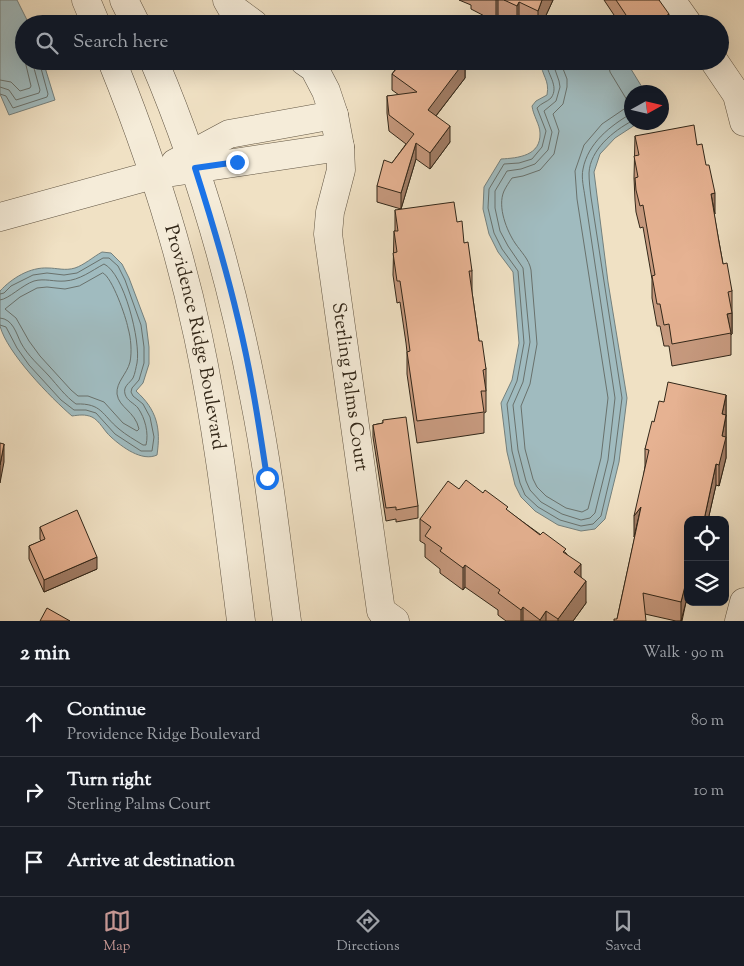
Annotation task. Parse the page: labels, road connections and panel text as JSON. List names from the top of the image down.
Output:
{
  "streets": {
    "street": ["Providence Ridge Boulevard", "Sterling Palms Court"]
  },
  "north": "right",
  "page": {
    "search": "Search here",
    "heading": ["2 min", "Walk · 90 m"],
    "list": [
      ["Continue", "Providence Ridge Boulevard", "80 m"],
      ["Turn right", "Sterling Palms Court", "10 m"],
      "Arrive at destination"
    ],
    "nav": ["Map", "Directions", "Saved"]
  }
}
